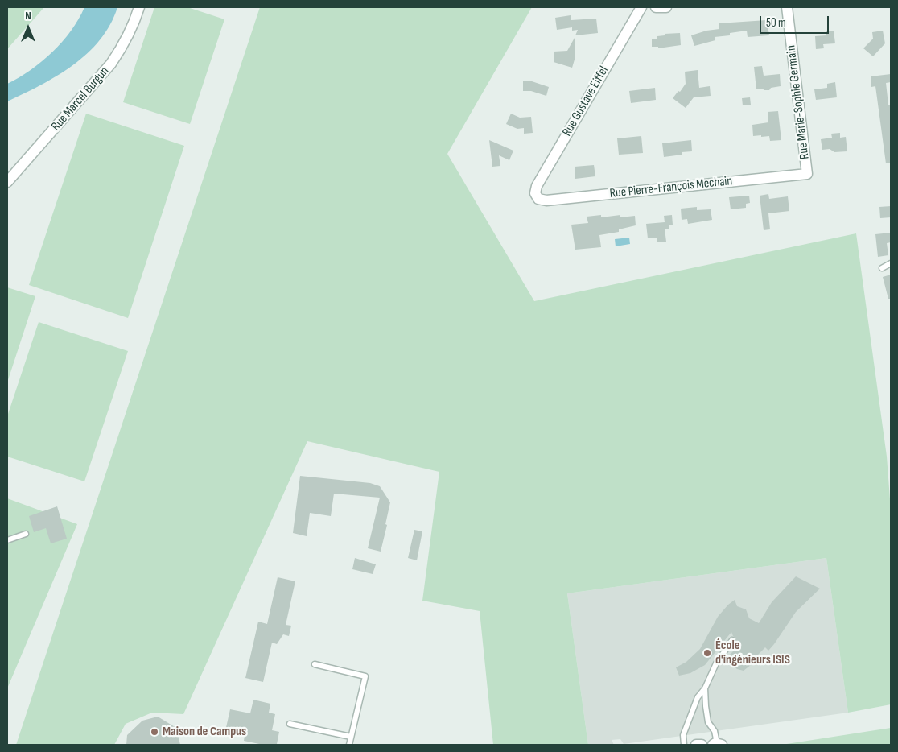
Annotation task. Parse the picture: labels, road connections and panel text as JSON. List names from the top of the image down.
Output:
{
  "streets": {
    "street": [
      "Rue Marcel Burgun",
      "Rue Gustave Eiffel",
      "Rue Marie-Sophie Germain",
      "Rue Pierre-François Mechain"
    ]
  },
  "crossings": [
    ["Rue Gustave Eiffel", "Rue Pierre-François Mechain"],
    ["Rue Marie-Sophie Germain", "Rue Pierre-François Mechain"]
  ],
  "places": ["École d'ingénieurs ISIS", "Maison de Campus"],
  "scale_bar": "50 m",
  "north": "top"
}
